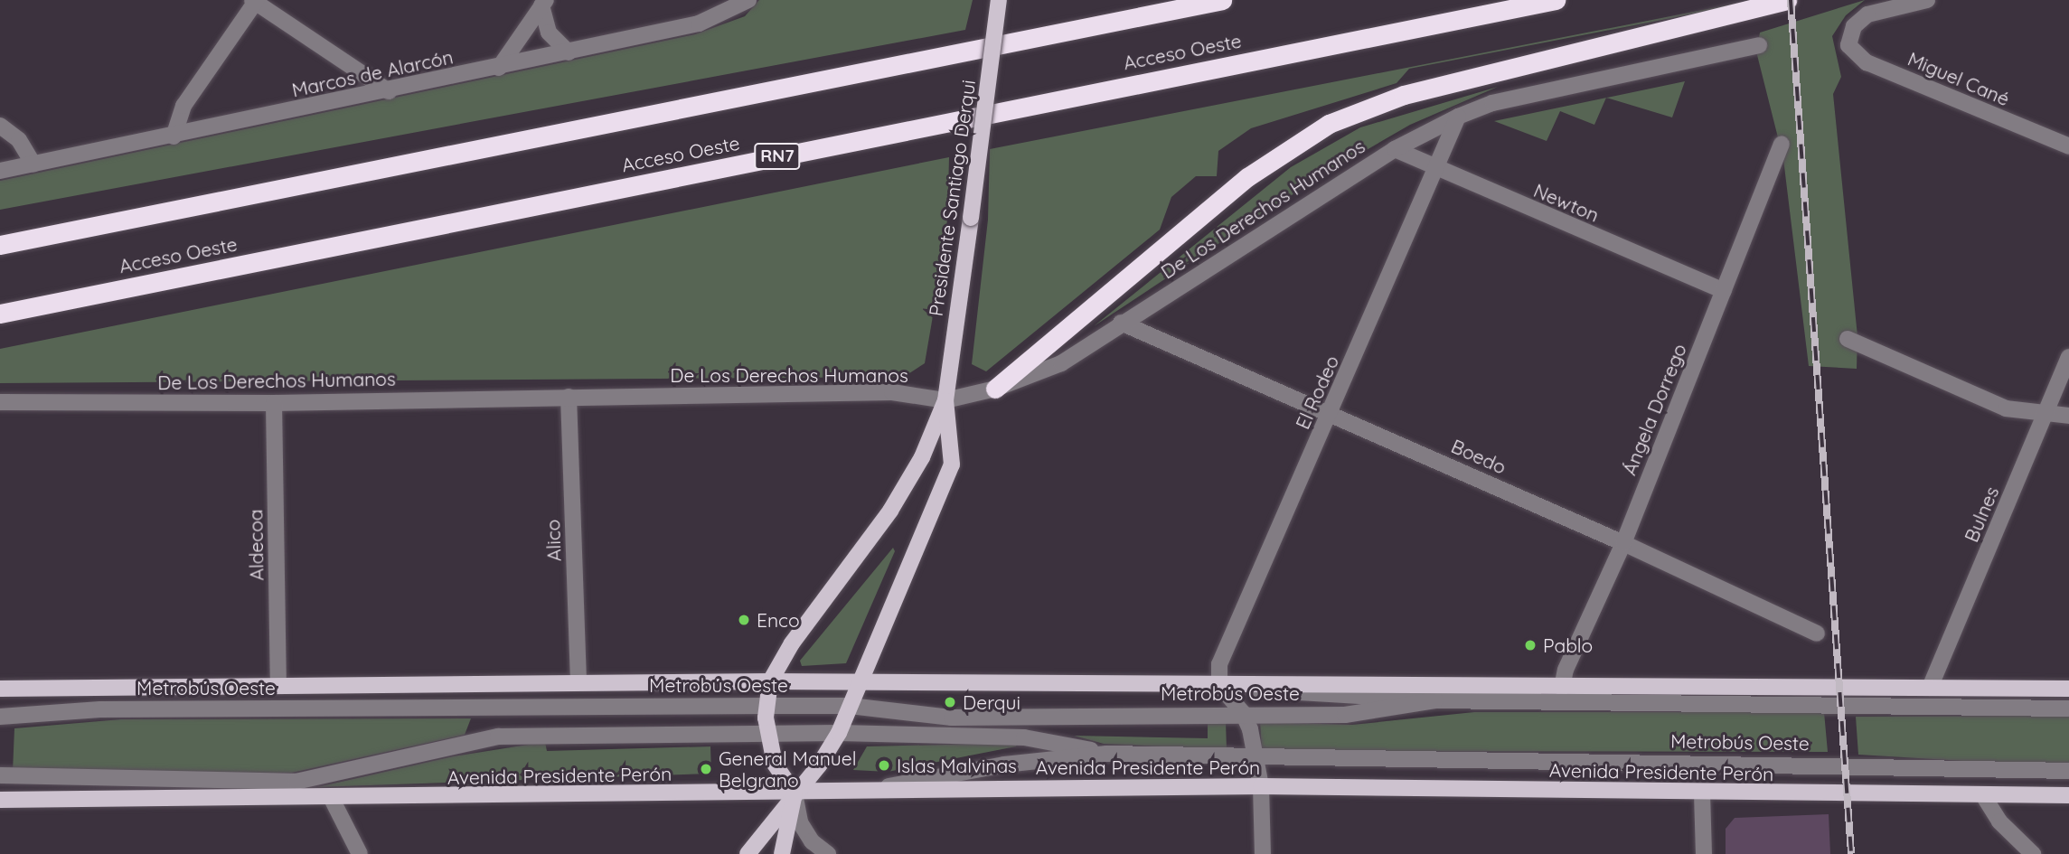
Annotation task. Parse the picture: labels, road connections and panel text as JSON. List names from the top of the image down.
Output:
{
  "streets": {
    "highway": ["Acceso Oeste", "RN7"],
    "main road": ["Presidente Santiago Derqui", "Avenida Presidente Perón"],
    "street": [
      "Marcos de Alarcón",
      "Miguel Cané",
      "Newton",
      "De Los Derechos Humanos",
      "El Rodeo",
      "Ángela Dorrego",
      "Boedo",
      "Bulnes",
      "Alico",
      "Aldecoa",
      "Metrobús Oeste"
    ]
  },
  "crossings": [
    ["Presidente Santiago Derqui", "De Los Derechos Humanos"],
    ["Presidente Santiago Derqui", "Metrobús Oeste"],
    ["Presidente Santiago Derqui", "Avenida Presidente Perón"],
    ["Newton", "De Los Derechos Humanos"],
    ["Newton", "El Rodeo"],
    ["Newton", "Ángela Dorrego"],
    ["De Los Derechos Humanos", "El Rodeo"],
    ["De Los Derechos Humanos", "Boedo"],
    ["De Los Derechos Humanos", "Alico"],
    ["De Los Derechos Humanos", "Aldecoa"],
    ["El Rodeo", "Boedo"],
    ["El Rodeo", "Metrobús Oeste"],
    ["Ángela Dorrego", "Boedo"],
    ["Metrobús Oeste", "Avenida Presidente Perón"]
  ],
  "places": [
    "Enco",
    "Pablo",
    "Derqui",
    "Islas Malvinas",
    "General Manuel Belgrano"
  ]
}
